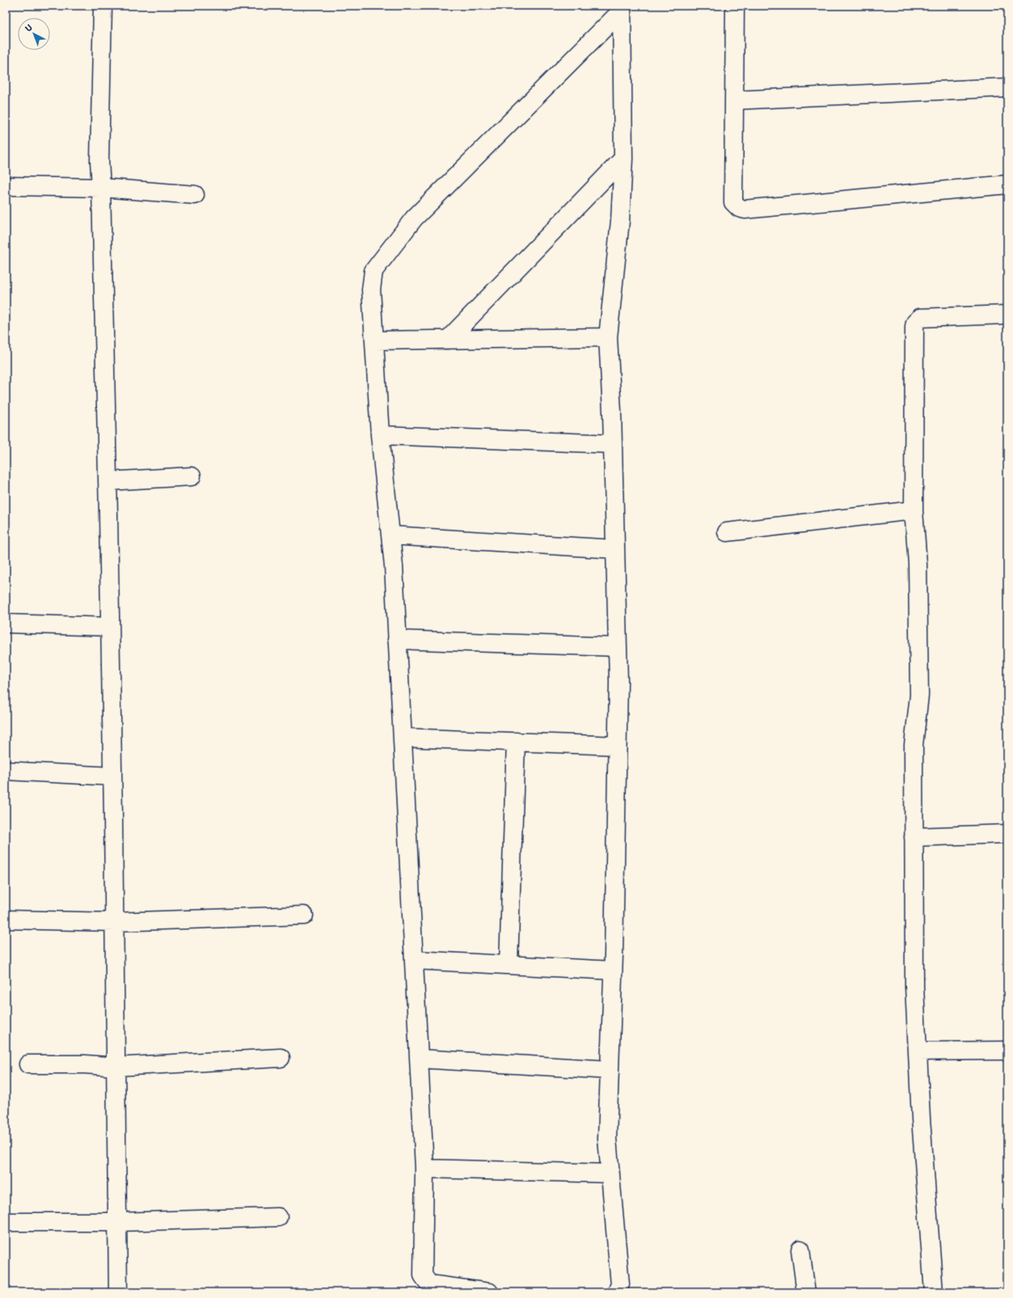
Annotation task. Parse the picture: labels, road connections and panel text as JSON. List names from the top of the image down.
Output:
{
  "north": "top left"
}
